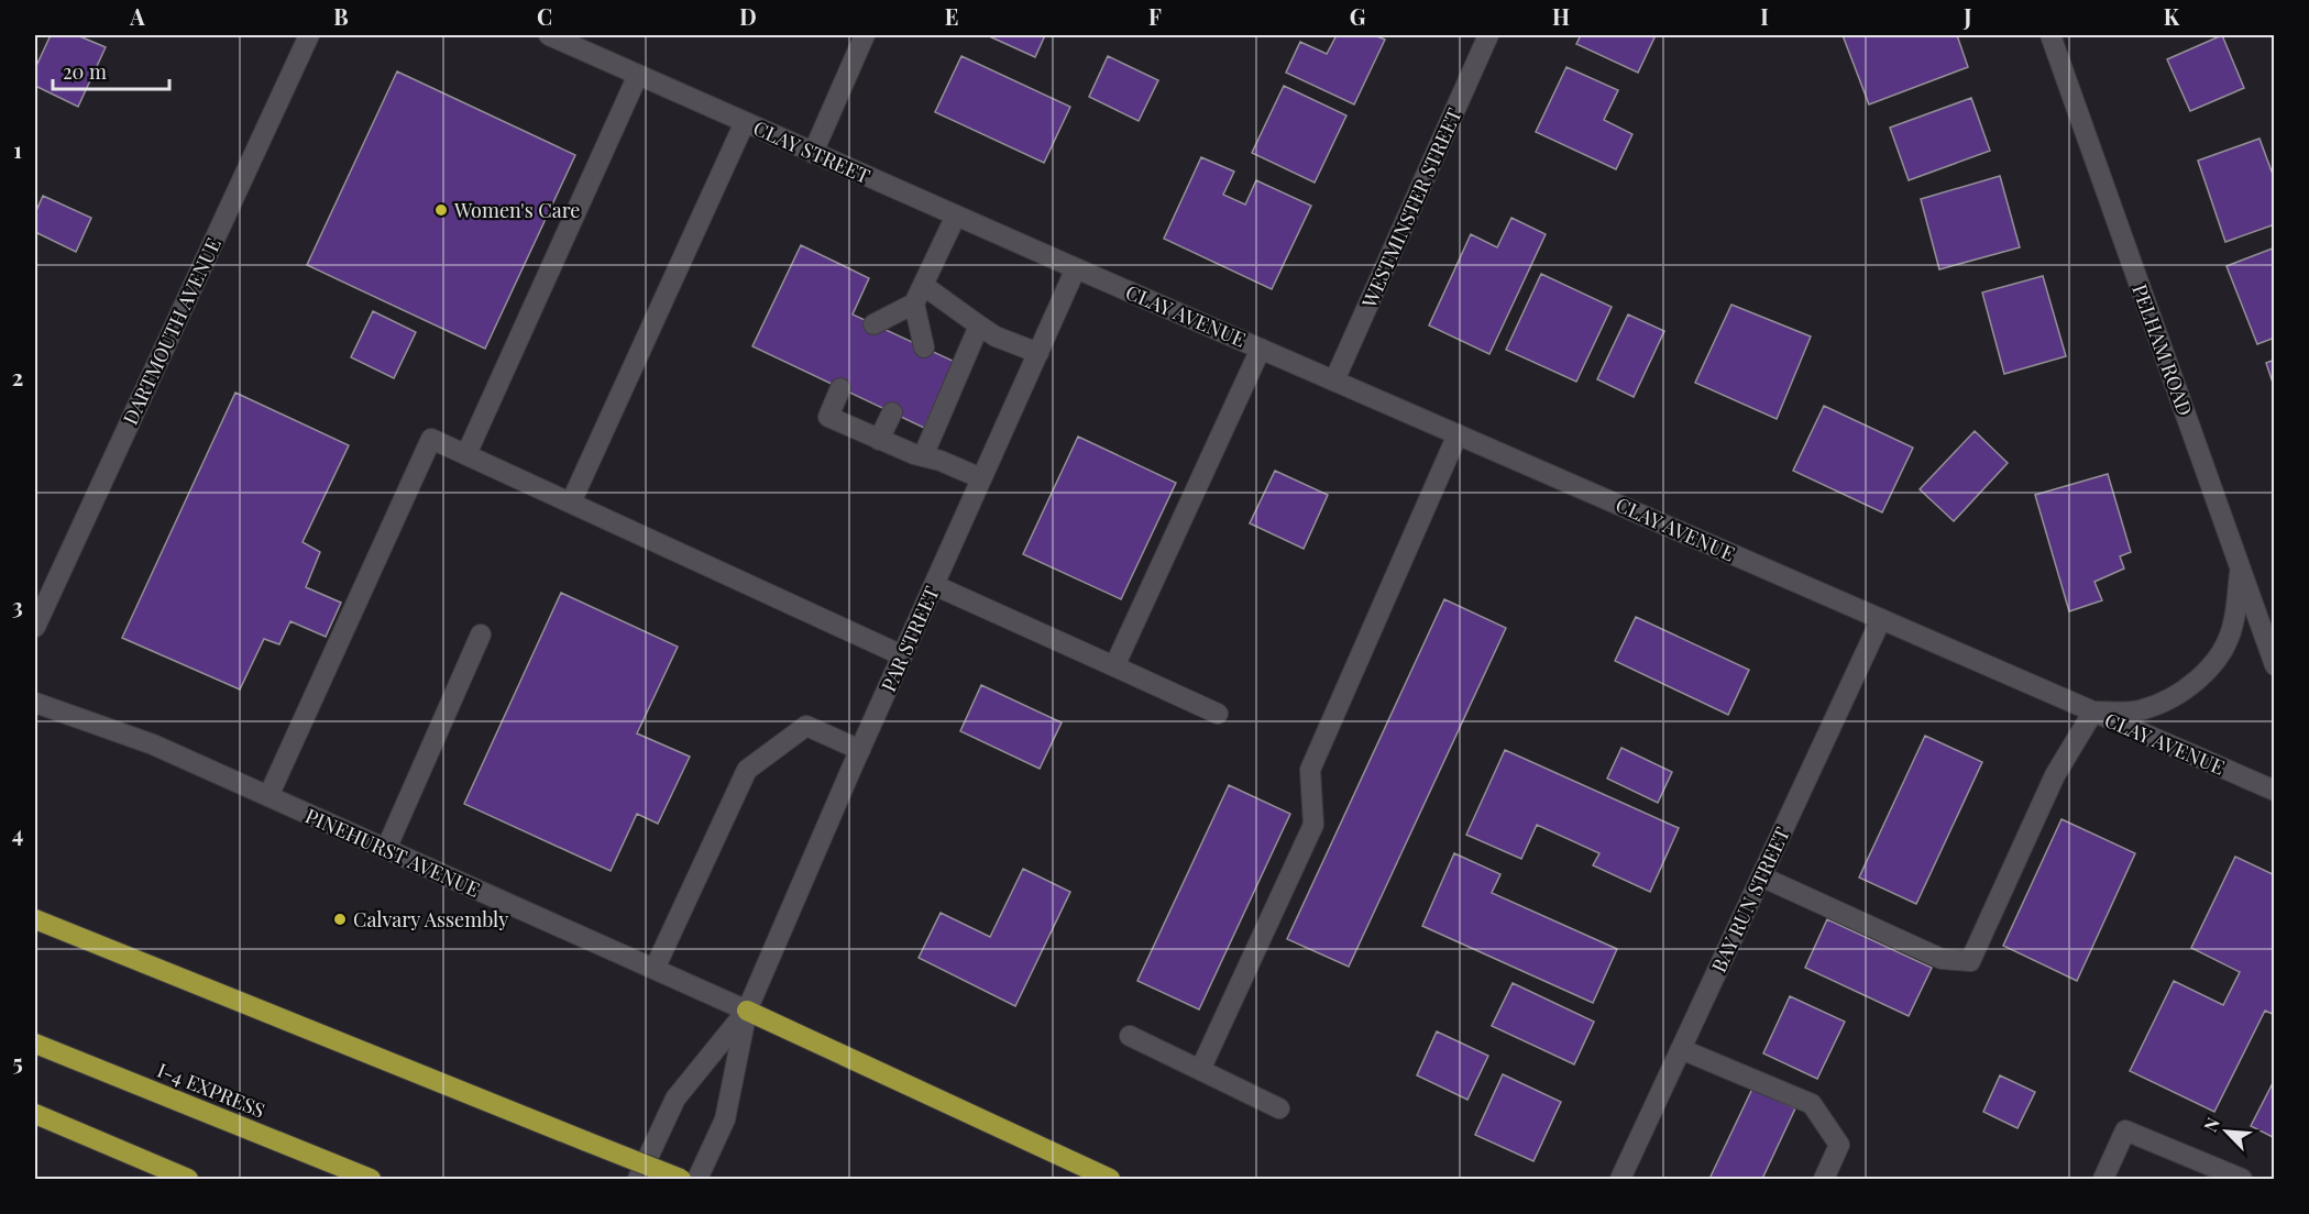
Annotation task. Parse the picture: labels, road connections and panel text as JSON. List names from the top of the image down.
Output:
{
  "streets": {
    "highway": ["I-4 EXPRESS"],
    "street": [
      "CLAY STREET",
      "WESTMINSTER STREET",
      "CLAY AVENUE",
      "DARTMOUTH AVENUE",
      "PELHAM ROAD",
      "PAR STREET",
      "PINEHURST AVENUE",
      "BAY RUN STREET"
    ]
  },
  "crossings": [
    ["CLAY STREET", "CLAY AVENUE"],
    ["CLAY STREET", "PAR STREET"],
    ["WESTMINSTER STREET", "CLAY AVENUE"],
    ["CLAY AVENUE", "PAR STREET"],
    ["CLAY AVENUE", "BAY RUN STREET"],
    ["PAR STREET", "PINEHURST AVENUE"]
  ],
  "places": ["Women's Care", "Calvary Assembly"],
  "scale_bar": "20 m",
  "north": "top left",
  "grid": {
    "columns": [
      "A",
      "B",
      "C",
      "D",
      "E",
      "F",
      "G",
      "H",
      "I",
      "J",
      "K"
    ],
    "rows": [
      "1",
      "2",
      "3",
      "4",
      "5"
    ]
  }
}
